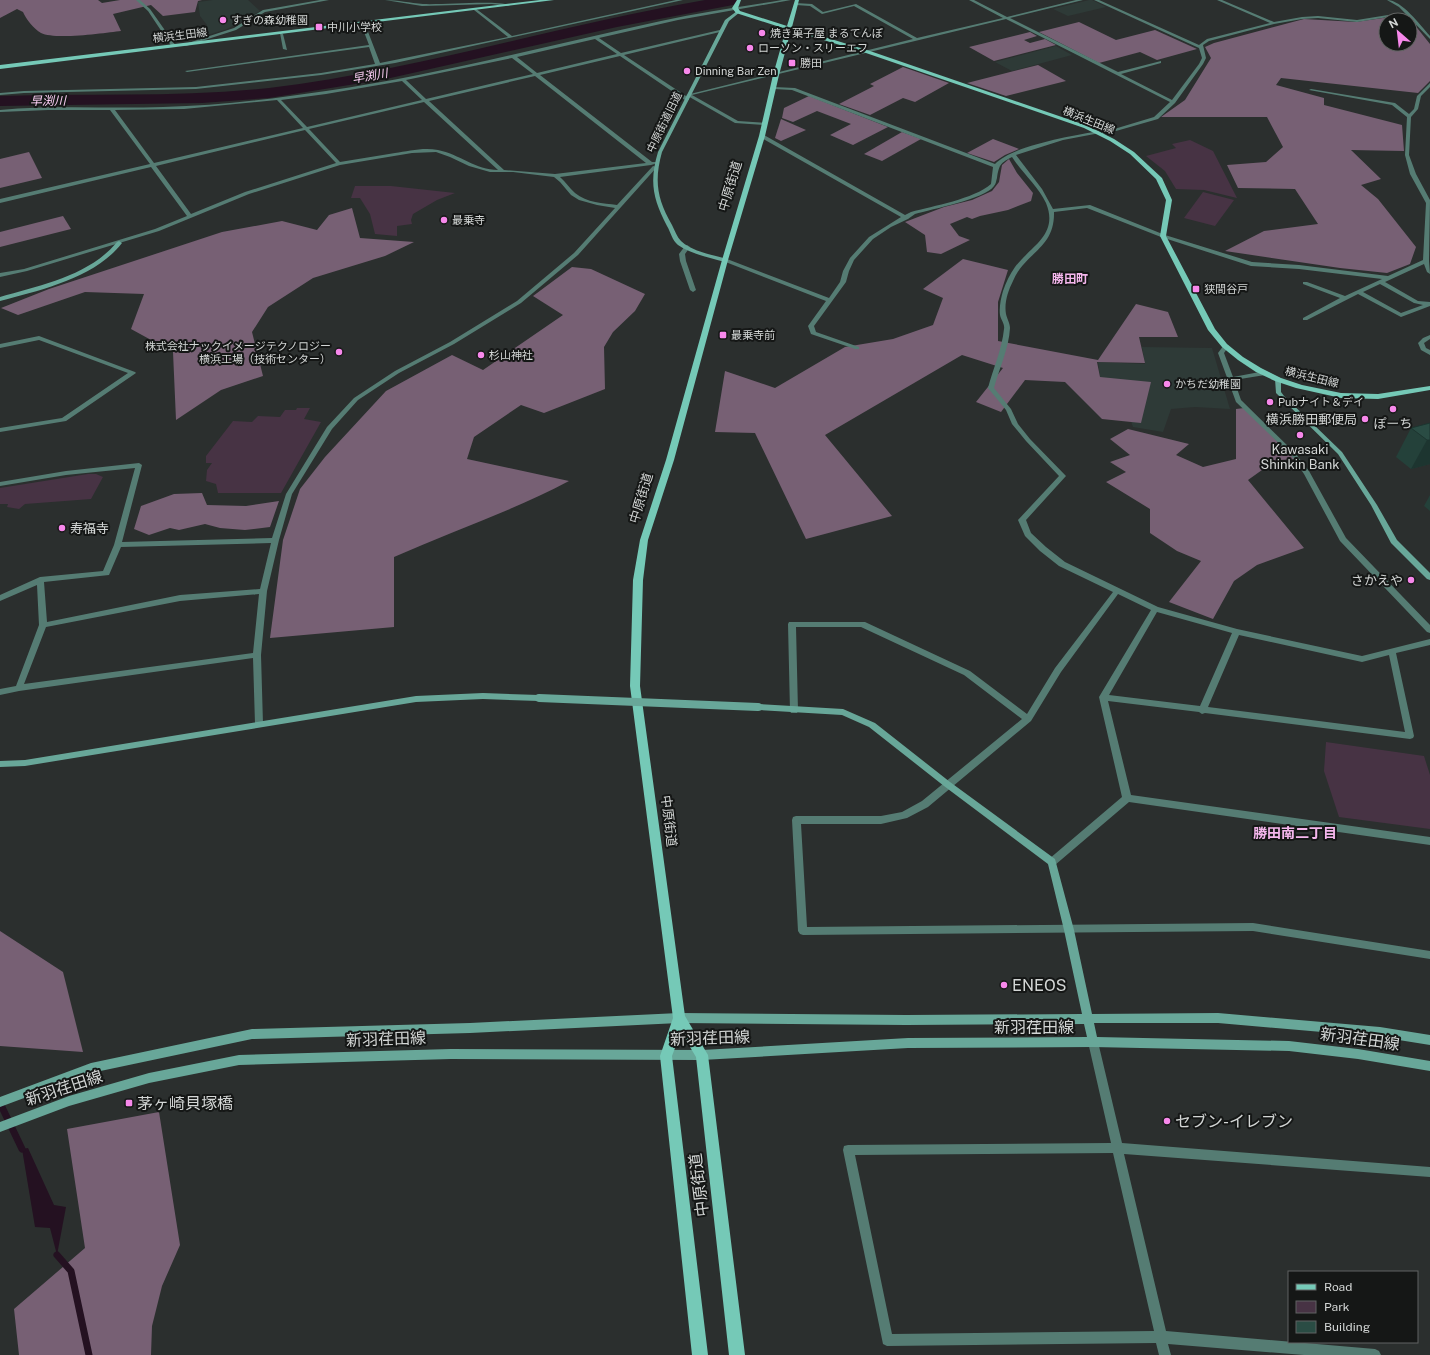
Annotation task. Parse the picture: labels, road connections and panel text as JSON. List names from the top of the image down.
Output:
{
  "streets": {
    "main road": ["横浜生田線", "中原街道"],
    "street": ["中原街道旧道", "新羽荏田線"]
  },
  "crossings": [
    ["横浜生田線", "中原街道旧道"],
    ["横浜生田線", "中原街道"],
    ["中原街道", "新羽荏田線"]
  ],
  "districts": ["勝田町", "勝田南二丁目"],
  "water": ["早渕川"],
  "places": {
    "other": [
      "すぎの森幼稚園",
      "焼き菓子屋 まるてんぽ",
      "ローソン・スリーエフ",
      "Dinning Bar Zen",
      "最乗寺",
      "株式会社ナックイメージテクノロジー 横浜工場（技術センター）",
      "杉山神社",
      "かちだ幼稚園",
      "Pubナイト＆デイ",
      "ぽーち",
      "横浜勝田郵便局",
      "Kawasaki Shinkin Bank",
      "寿福寺",
      "さかえや",
      "ENEOS",
      "セブン-イレブン"
    ],
    "transit": [
      "中川小学校",
      "勝田",
      "狭間谷戸",
      "最乗寺前",
      "茅ヶ崎貝塚橋"
    ]
  },
  "legend": ["Road", "Park", "Building"],
  "north": "top left"
}
